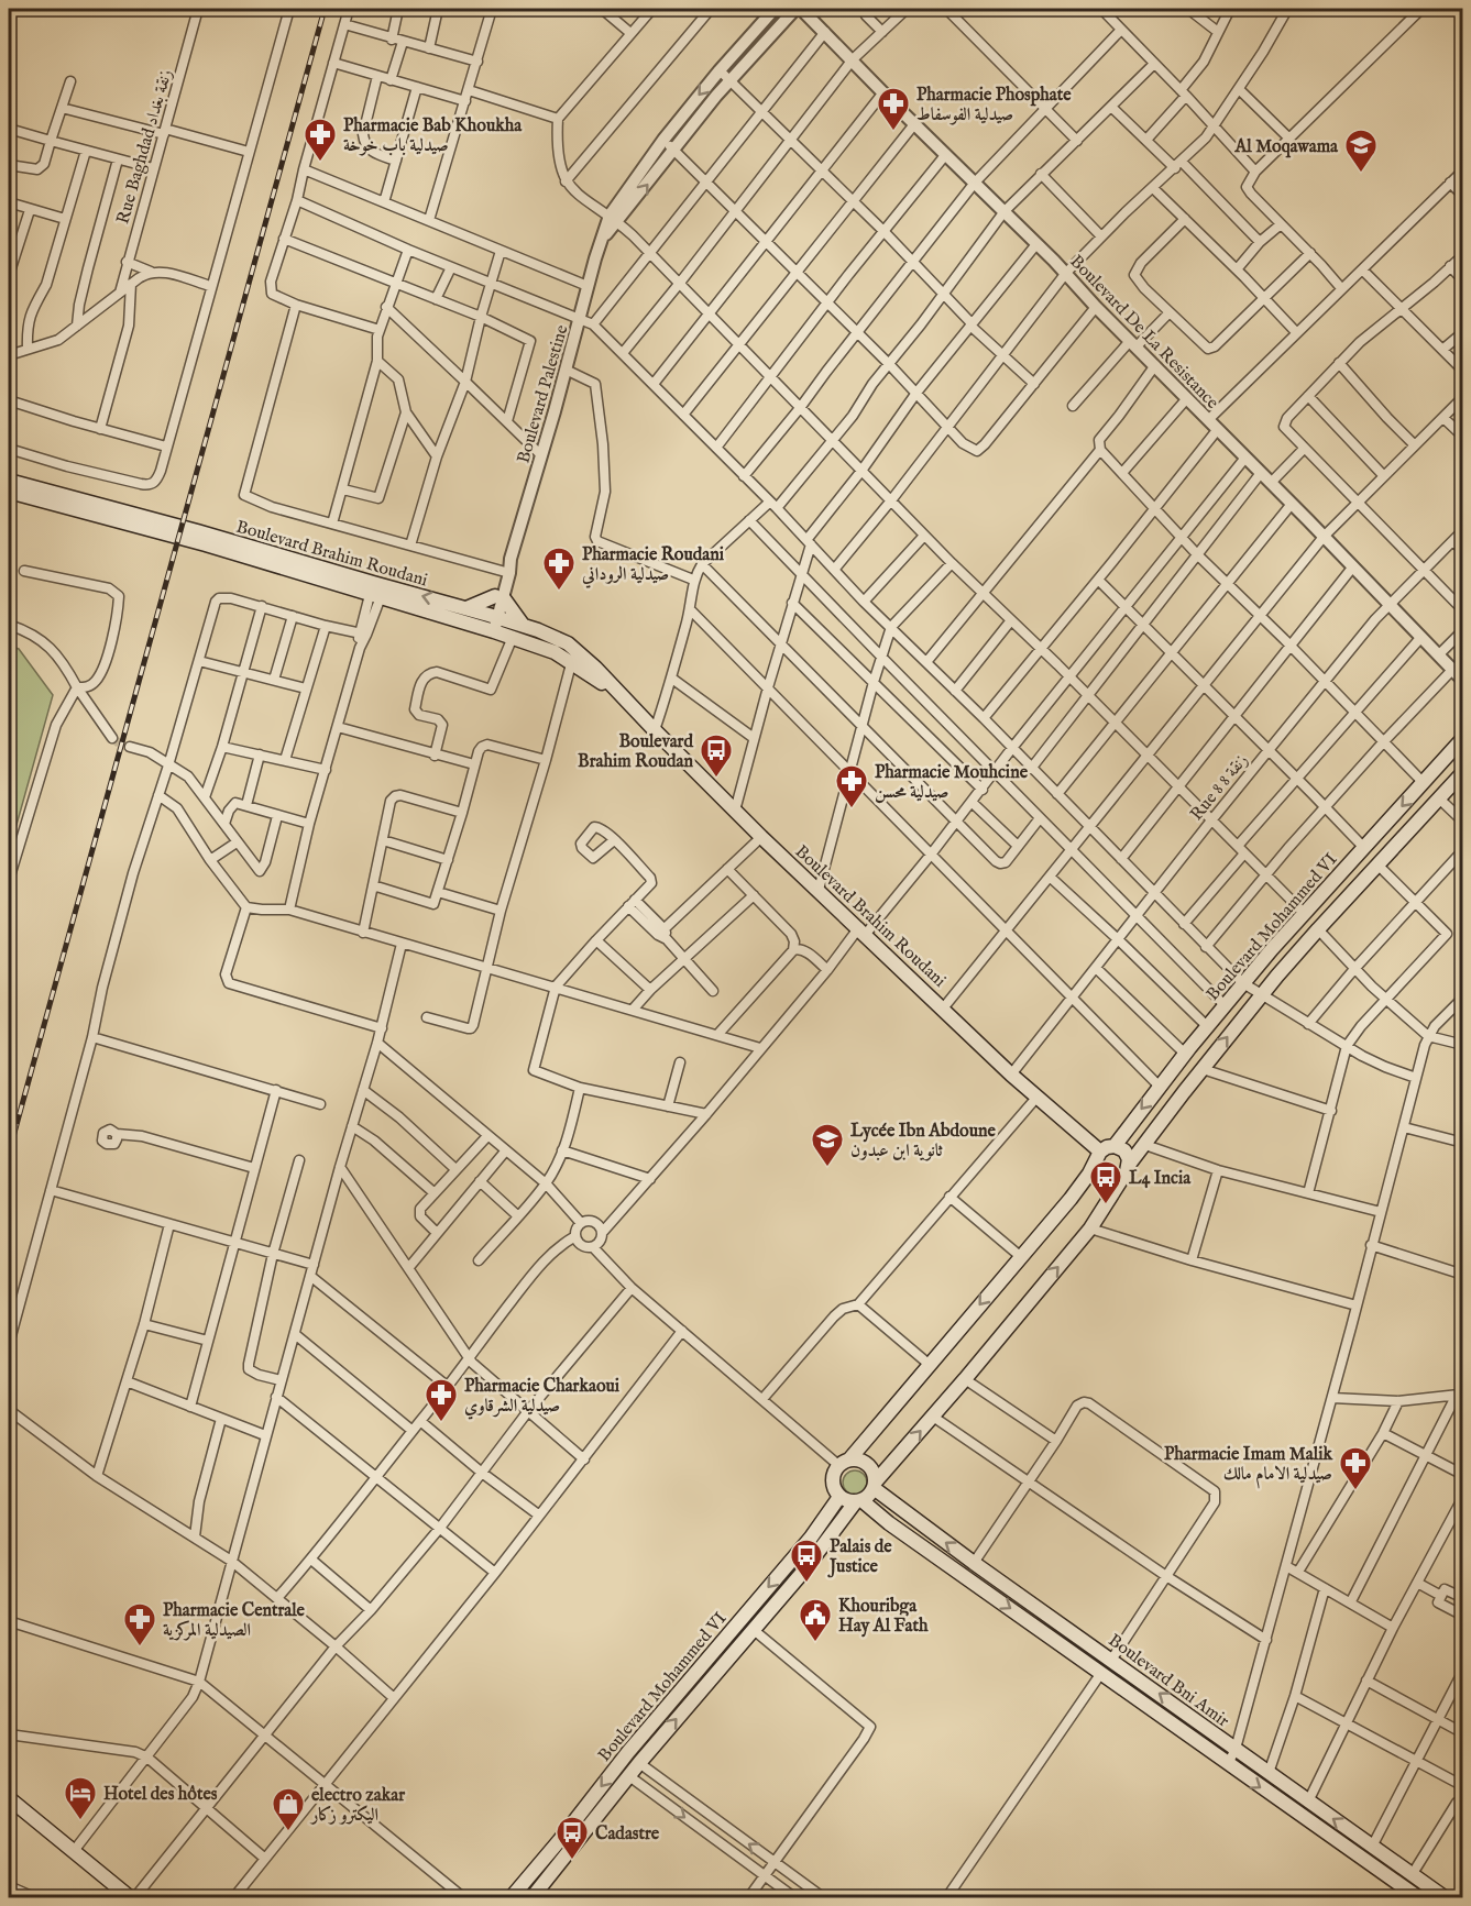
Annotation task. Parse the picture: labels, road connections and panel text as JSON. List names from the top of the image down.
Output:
{
  "streets": {
    "main road": ["Boulevard Brahim Roudani", "Boulevard Mohammed VI", "Boulevard Bni Amir"],
    "street": [
      "Rue Baghdad زنقة بغداد",
      "Boulevard De La Resistance",
      "Boulevard Palestine",
      "Rue 8 8 زنقة"
    ]
  },
  "crossings": [
    ["Boulevard De La Resistance", "Rue 8 8 زنقة"],
    ["Boulevard Palestine", "Boulevard Brahim Roudani"],
    ["Boulevard Brahim Roudani", "Rue 8 8 زنقة"],
    ["Boulevard Brahim Roudani", "Boulevard Mohammed VI"],
    ["Boulevard Mohammed VI", "Boulevard Bni Amir"]
  ],
  "places": {
    "pharmacy": [
      "Pharmacie Phosphate صيدلية الفوسفاط",
      "Pharmacie Bab Khoukha صيدلية باب خوخة",
      "Pharmacie Roudani صيدلية الروداني",
      "Pharmacie Mouhcine صيدلية محسن",
      "Pharmacie Charkaoui صيدلية الشرقاوي",
      "Pharmacie Imam Malik صيدلية الامام مالك",
      "Pharmacie Centrale الصيدلية المركزية"
    ],
    "school or university": ["Al Moqawama", "Lycée Ibn Abdoune ثانوية ابن عبدون"],
    "bus stop": [
      "Boulevard Brahim Roudan",
      "L4 Incia",
      "Palais de Justice",
      "Cadastre"
    ],
    "public building": ["Khouribga Hay Al Fath"],
    "hotel": ["Hotel des hôtes"],
    "shop": ["electro zakar اليكترو زكار"]
  }
}
